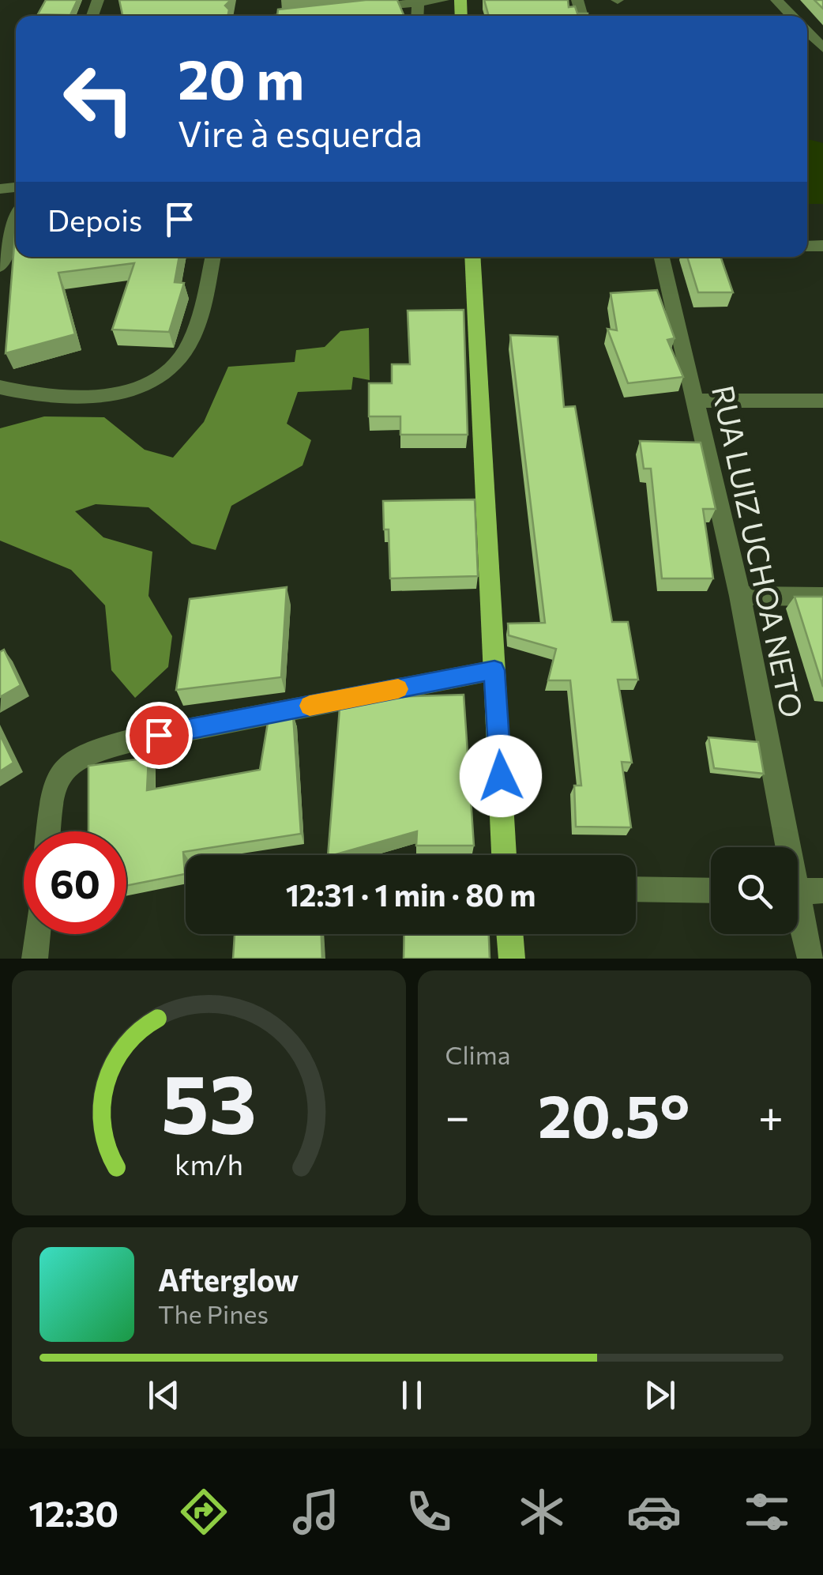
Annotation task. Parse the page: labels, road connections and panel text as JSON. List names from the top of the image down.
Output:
{
  "streets": {
    "street": ["RUA LUIZ UCHOA NETO"]
  },
  "page": {
    "turn": ["20 m", "Vire à esquerda"],
    "then": "Depois",
    "limit": "60",
    "trip": "12:31 · 1 min · 80 m",
    "tile": "Clima",
    "heat": ["−", "20.5°", "+"],
    "song": ["Afterglow", "The Pines"],
    "tabs": "12:30",
    "gauge": ["53", "km/h"]
  }
}
